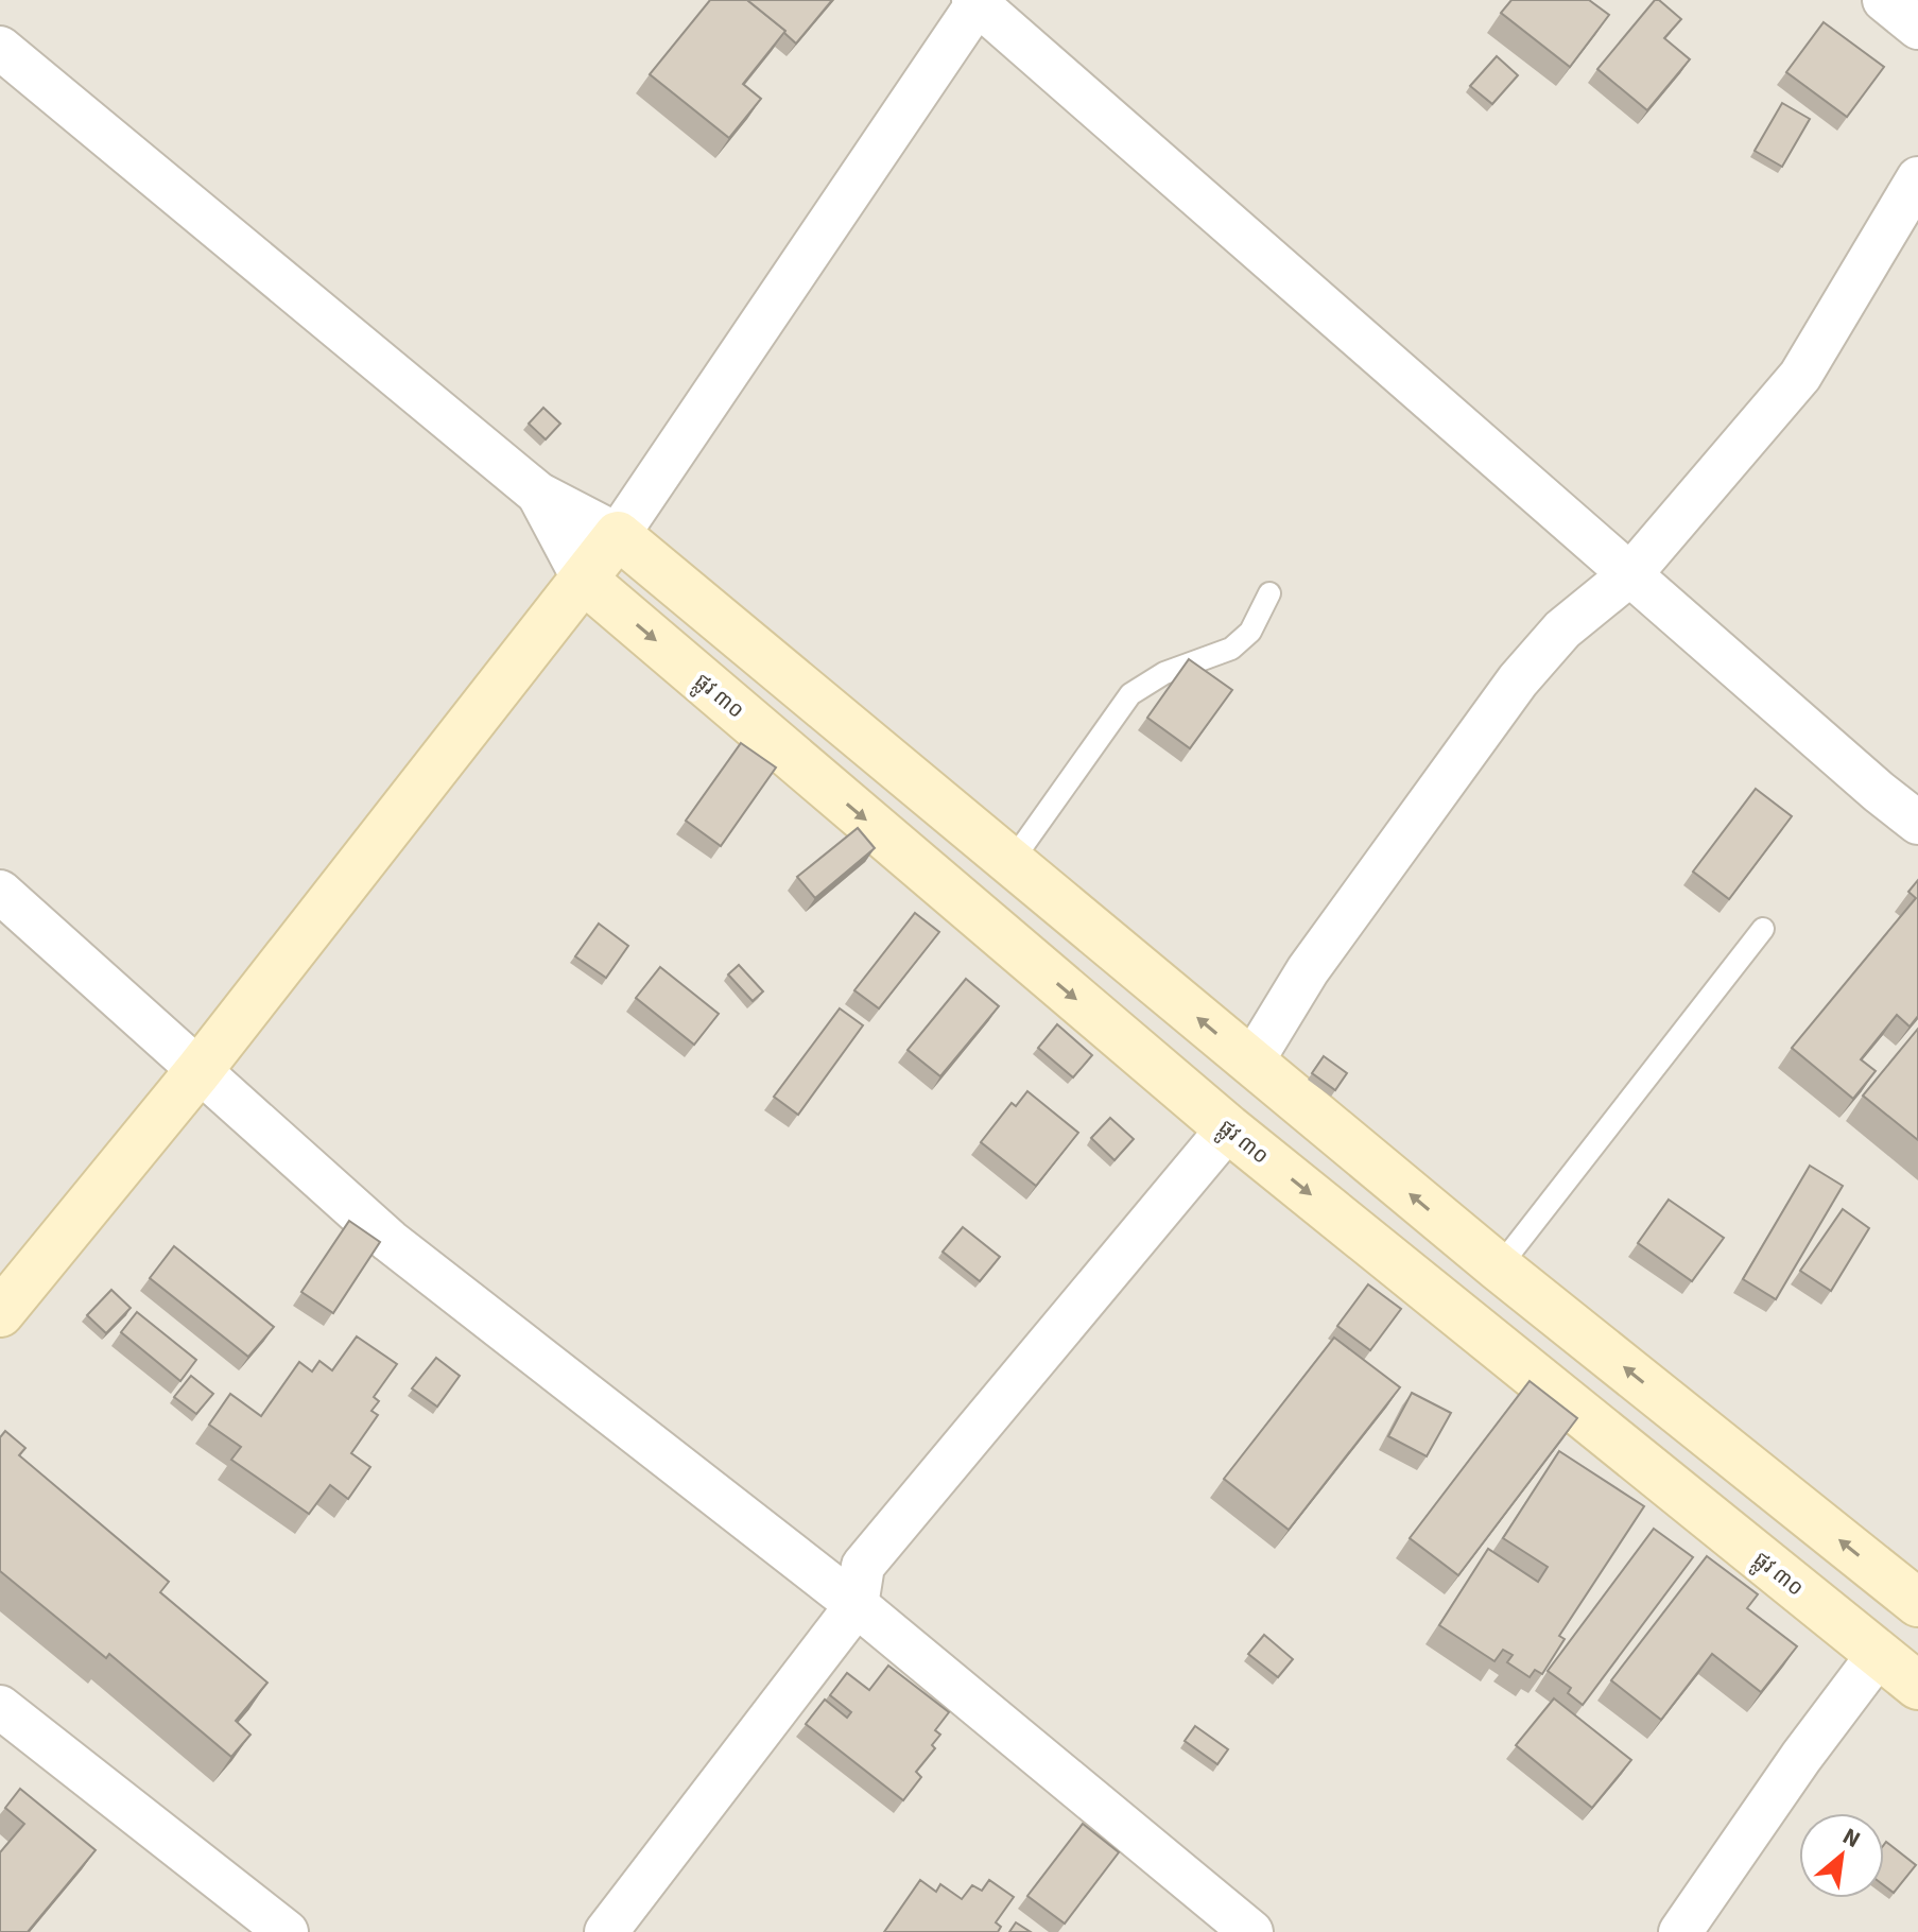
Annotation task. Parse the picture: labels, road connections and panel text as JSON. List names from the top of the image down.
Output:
{
  "streets": {
    "street": ["ផ្លូវ ៣០"]
  },
  "north": "top right"
}
